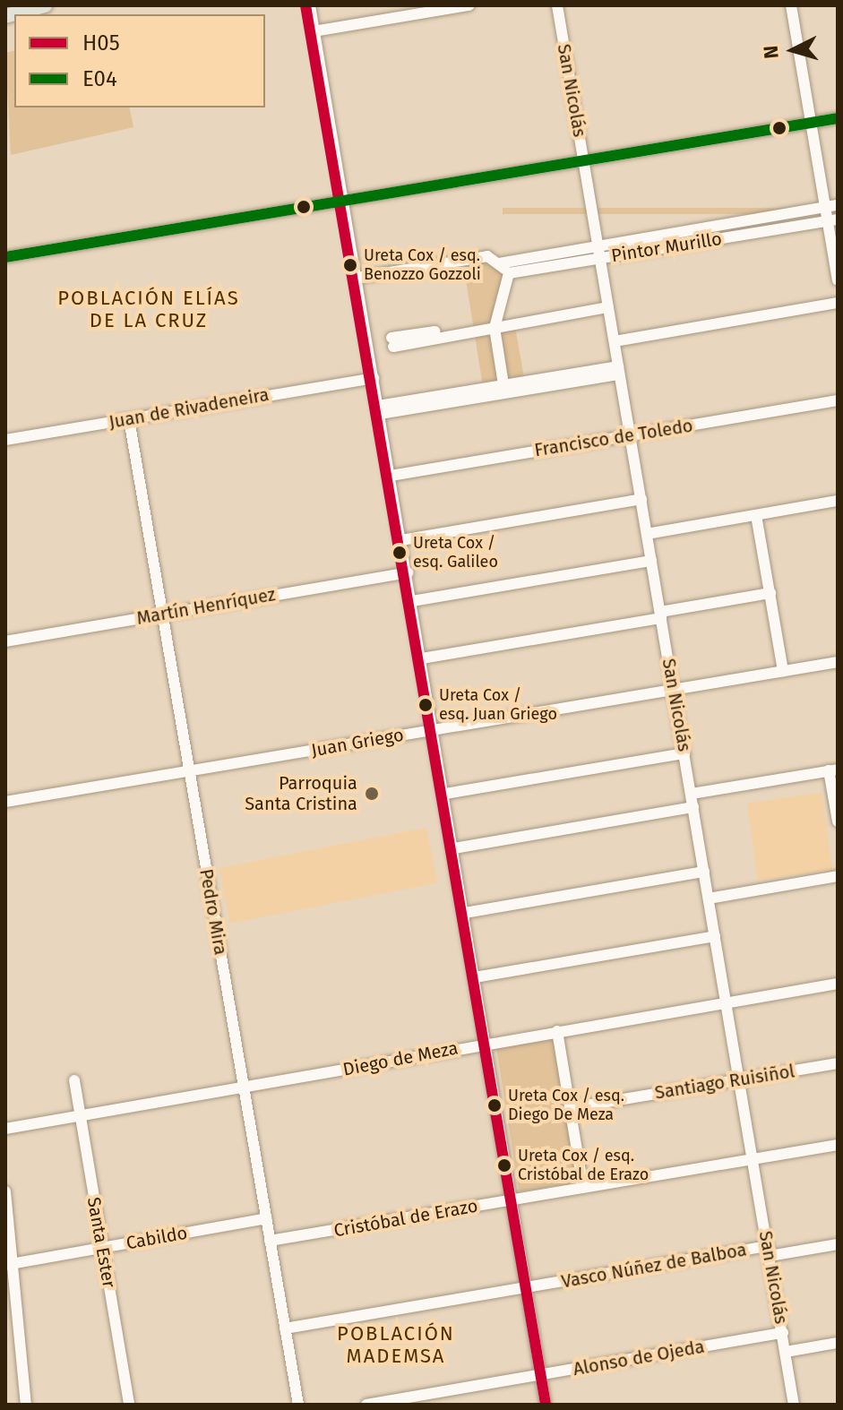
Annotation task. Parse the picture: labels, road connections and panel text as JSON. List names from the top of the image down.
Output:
{
  "streets": {
    "street": [
      "San Nicolás",
      "Pintor Murillo",
      "Juan de Rivadeneira",
      "Francisco de Toledo",
      "Martín Henríquez",
      "Juan Griego",
      "Pedro Mira",
      "Diego de Meza",
      "Santiago Ruisiñol",
      "Cristóbal de Erazo",
      "Cabildo",
      "Santa Ester",
      "Vasco Núñez de Balboa",
      "Alonso de Ojeda"
    ]
  },
  "crossings": [
    ["San Nicolás", "Pintor Murillo"],
    ["San Nicolás", "Francisco de Toledo"],
    ["San Nicolás", "Juan Griego"],
    ["San Nicolás", "Diego de Meza"],
    ["San Nicolás", "Santiago Ruisiñol"],
    ["San Nicolás", "Cristóbal de Erazo"],
    ["San Nicolás", "Vasco Núñez de Balboa"],
    ["San Nicolás", "Alonso de Ojeda"],
    ["Juan de Rivadeneira", "Pedro Mira"],
    ["Martín Henríquez", "Pedro Mira"],
    ["Juan Griego", "Pedro Mira"],
    ["Pedro Mira", "Diego de Meza"],
    ["Pedro Mira", "Cristóbal de Erazo"],
    ["Pedro Mira", "Cabildo"],
    ["Pedro Mira", "Vasco Núñez de Balboa"],
    ["Diego de Meza", "Santa Ester"],
    ["Cabildo", "Santa Ester"]
  ],
  "districts": ["POBLACIÓN ELÍAS DE LA CRUZ", "POBLACIÓN MADEMSA"],
  "places": [
    "Ureta Cox / esq. Benozzo Gozzoli",
    "Ureta Cox / esq. Galileo",
    "Ureta Cox / esq. Juan Griego",
    "Parroquia Santa Cristina",
    "Ureta Cox / esq. Diego De Meza",
    "Ureta Cox / esq. Cristóbal de Erazo"
  ],
  "lines": ["transit line H05", "transit line E04"],
  "legend": ["H05", "E04"],
  "north": "left"
}
